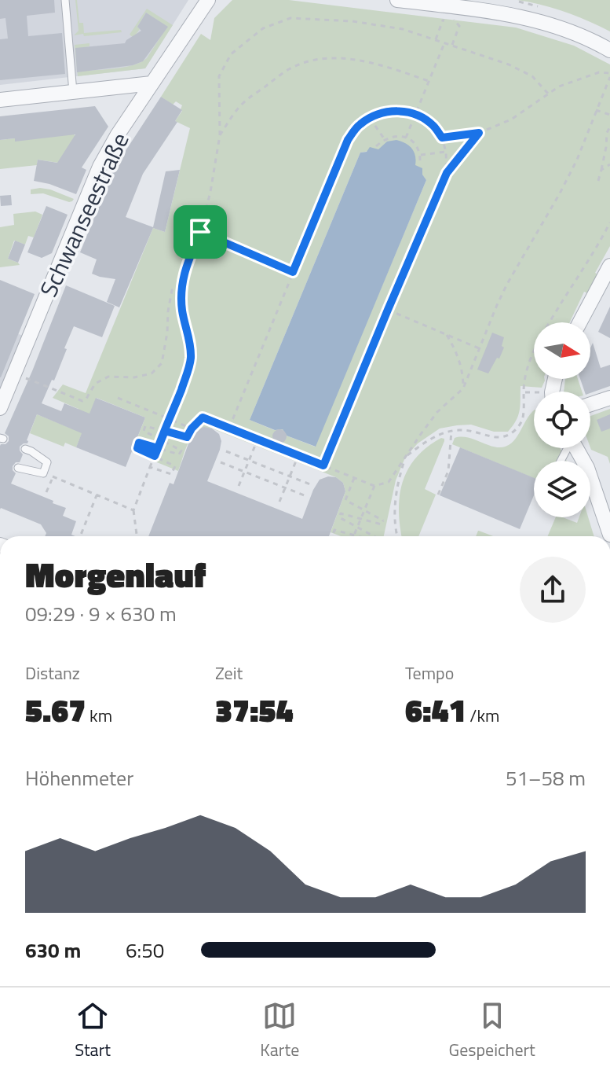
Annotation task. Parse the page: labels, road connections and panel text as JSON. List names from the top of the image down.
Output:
{
  "streets": {
    "street": ["Schwanseestraße"]
  },
  "north": "right",
  "page": {
    "heading": ["Morgenlauf", "09:29 · 9 × 630 m"],
    "stats": [
      ["Distanz", "5.67 km"],
      ["Zeit", "37:54"],
      ["Tempo", "6:41 /km"]
    ],
    "chart": ["Höhenmeter", "51–58 m"],
    "list": [
      {
        "name": "630 m",
        "note": "6:50"
      }
    ],
    "tabs": ["Start", "Karte", "Gespeichert"]
  }
}
